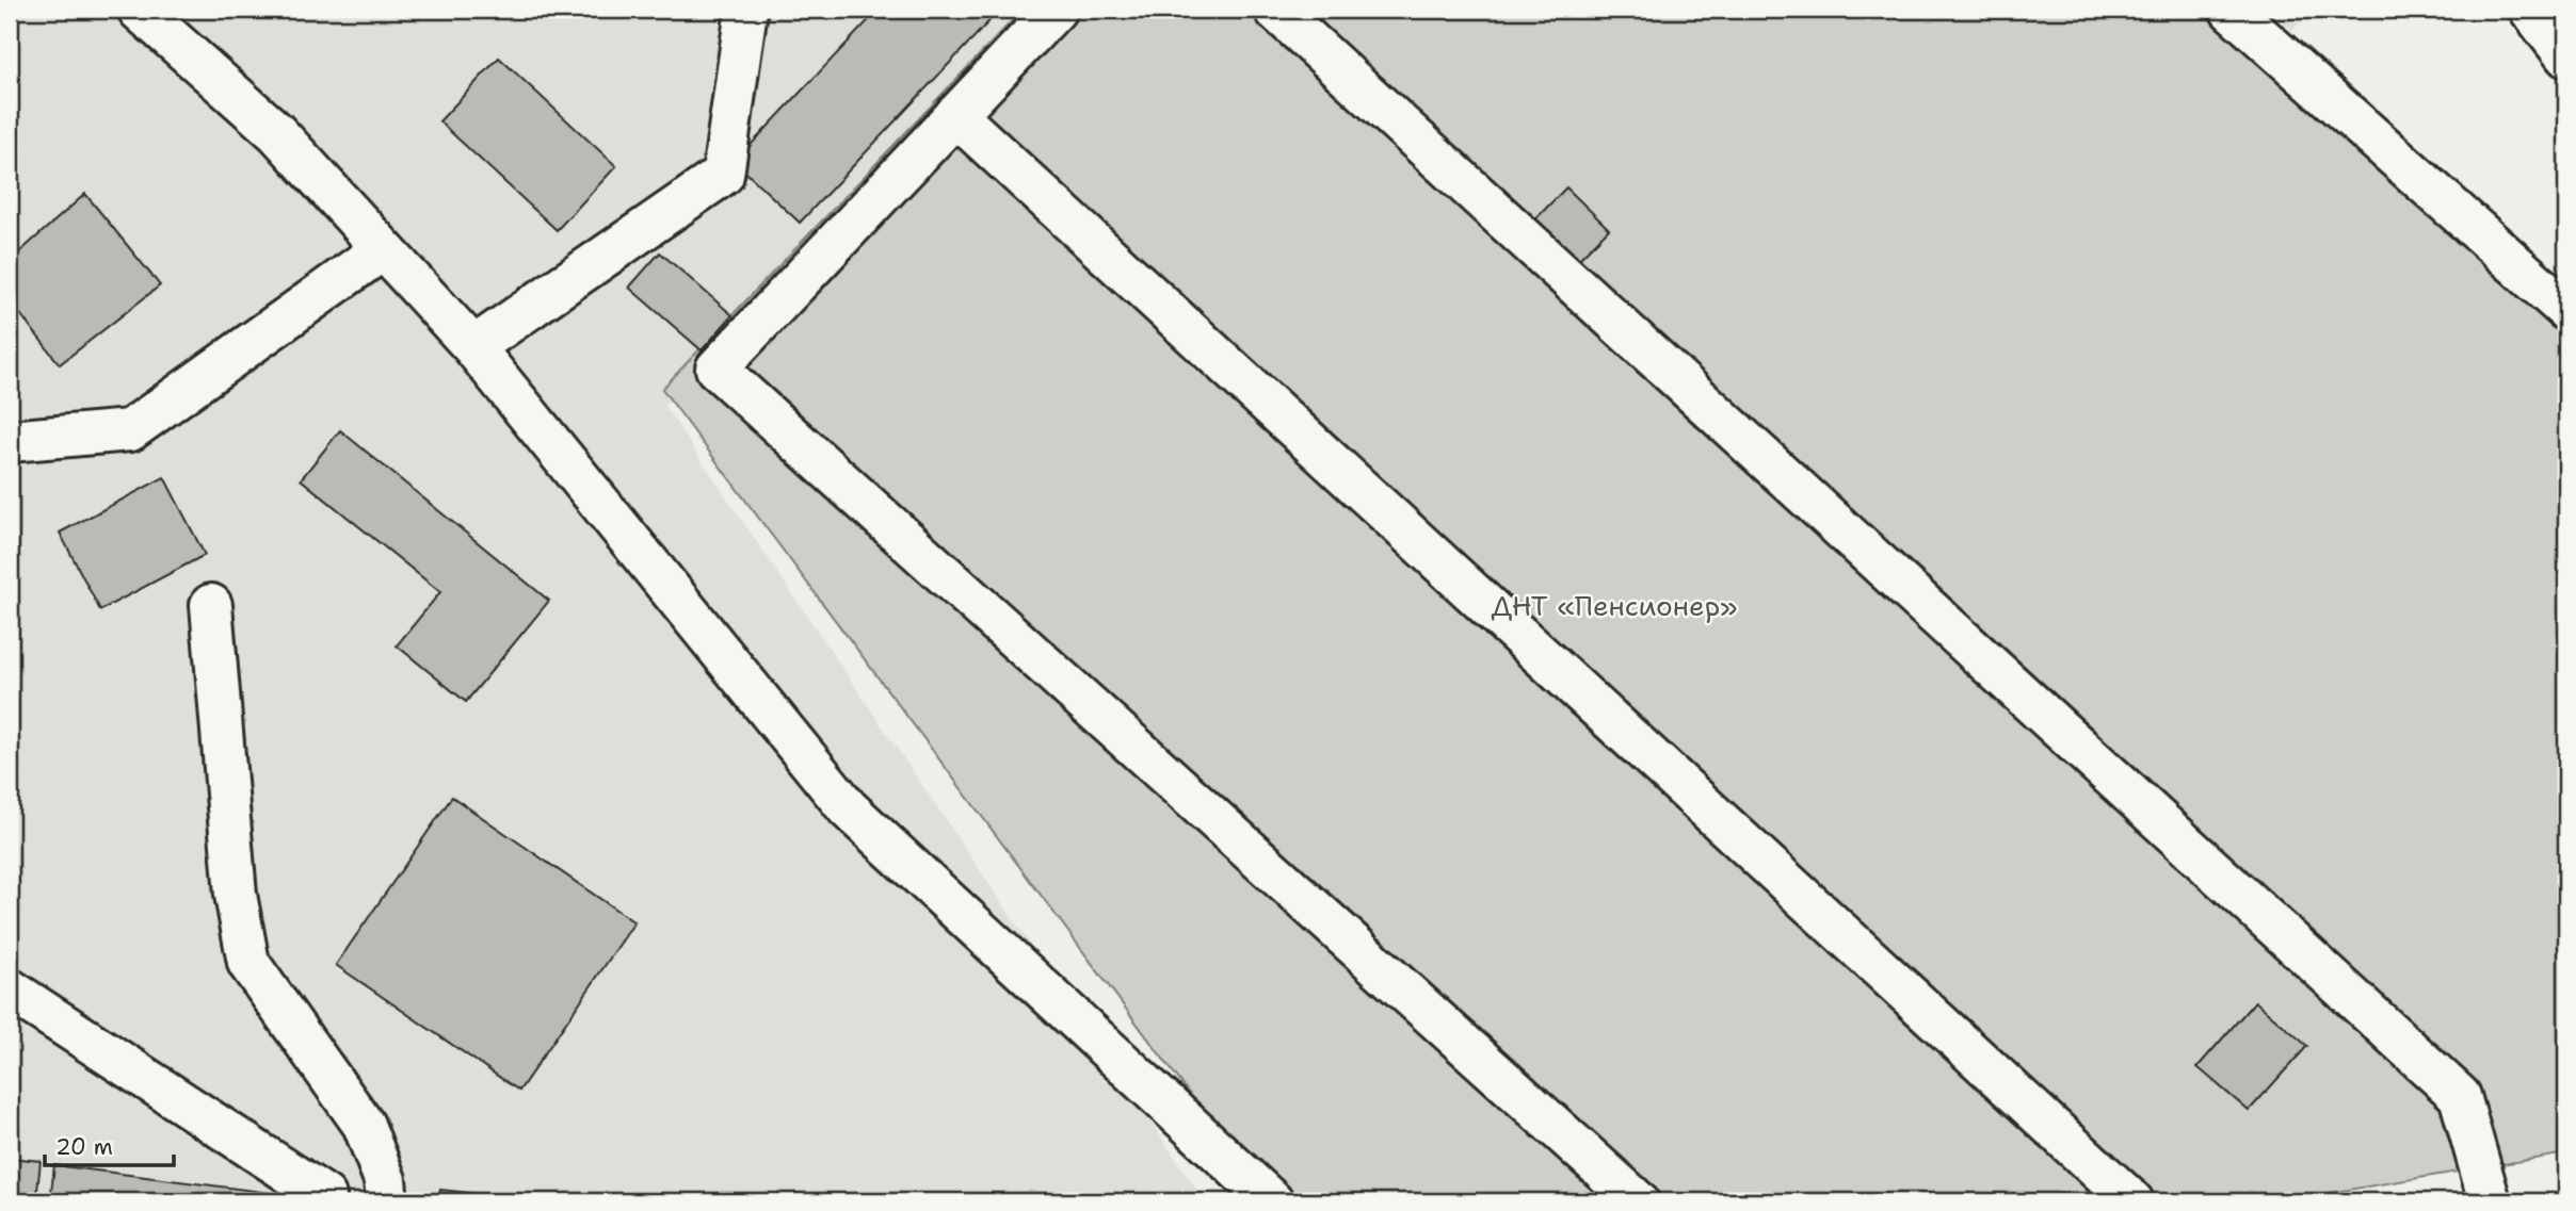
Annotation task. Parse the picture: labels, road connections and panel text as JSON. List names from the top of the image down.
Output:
{
  "parks": ["ДНТ «Пенсионер»"],
  "scale_bar": "20 m"
}
